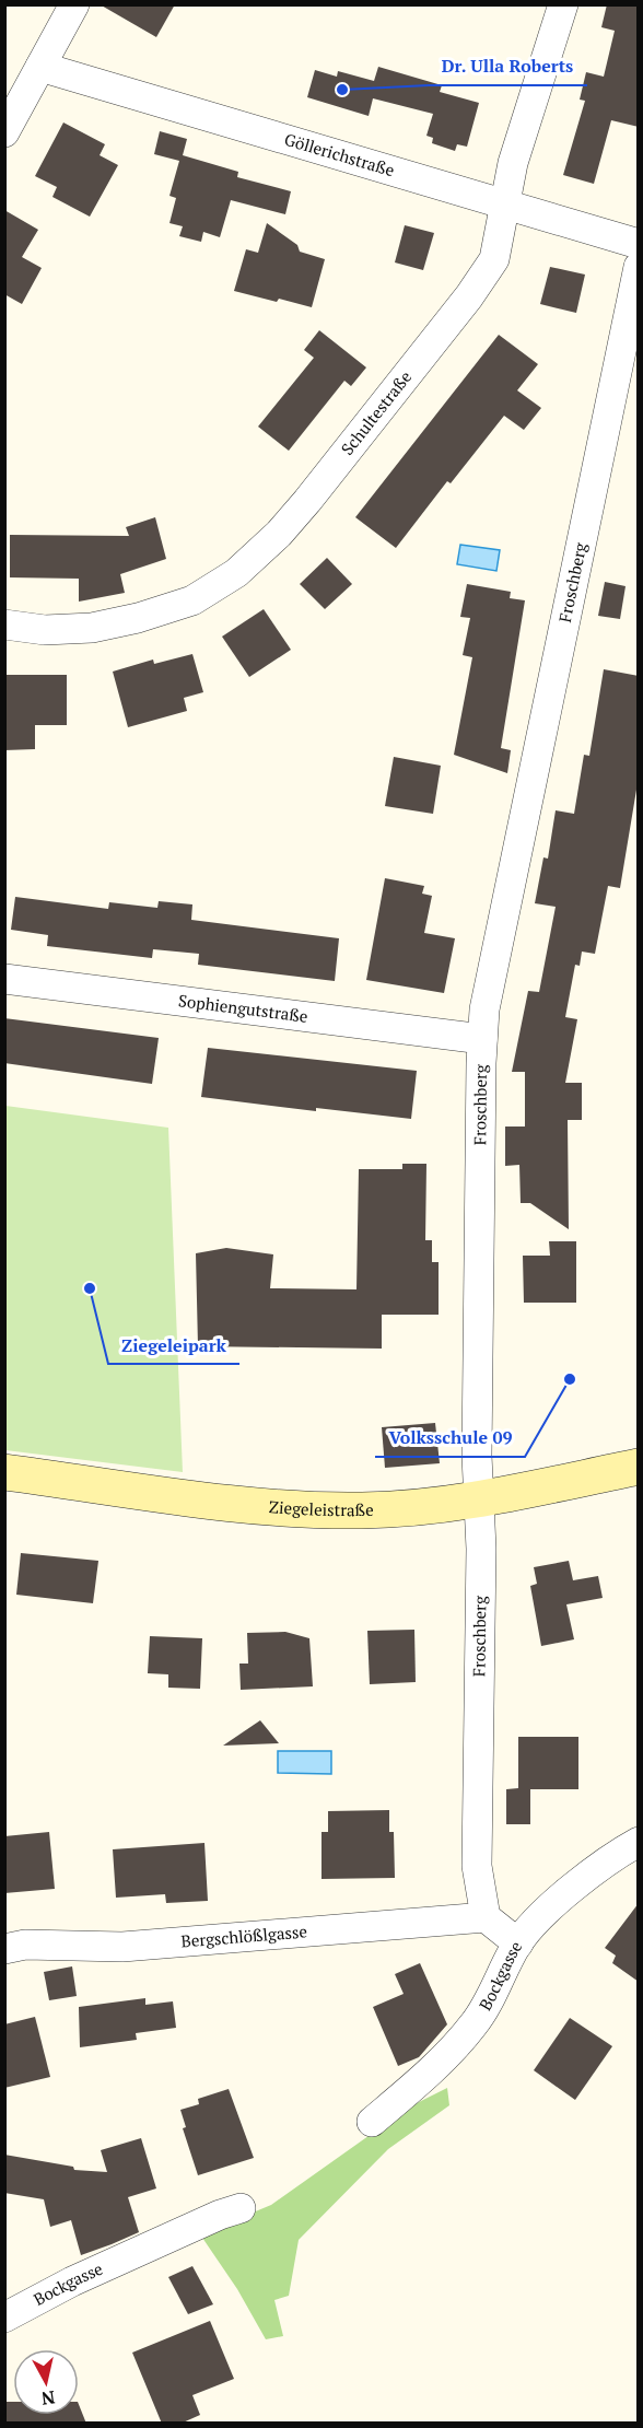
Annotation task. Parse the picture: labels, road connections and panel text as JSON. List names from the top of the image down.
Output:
{
  "streets": {
    "street": [
      "Göllerichstraße",
      "Schultestraße",
      "Froschberg",
      "Sophiengutstraße",
      "Ziegeleistraße",
      "Bergschlößlgasse",
      "Bockgasse"
    ]
  },
  "crossings": [
    ["Göllerichstraße", "Schultestraße"],
    ["Froschberg", "Sophiengutstraße"],
    ["Froschberg", "Ziegeleistraße"],
    ["Froschberg", "Bergschlößlgasse"]
  ],
  "places": ["Dr. Ulla Roberts", "Ziegeleipark", "Volksschule 09"],
  "north": "bottom"
}
